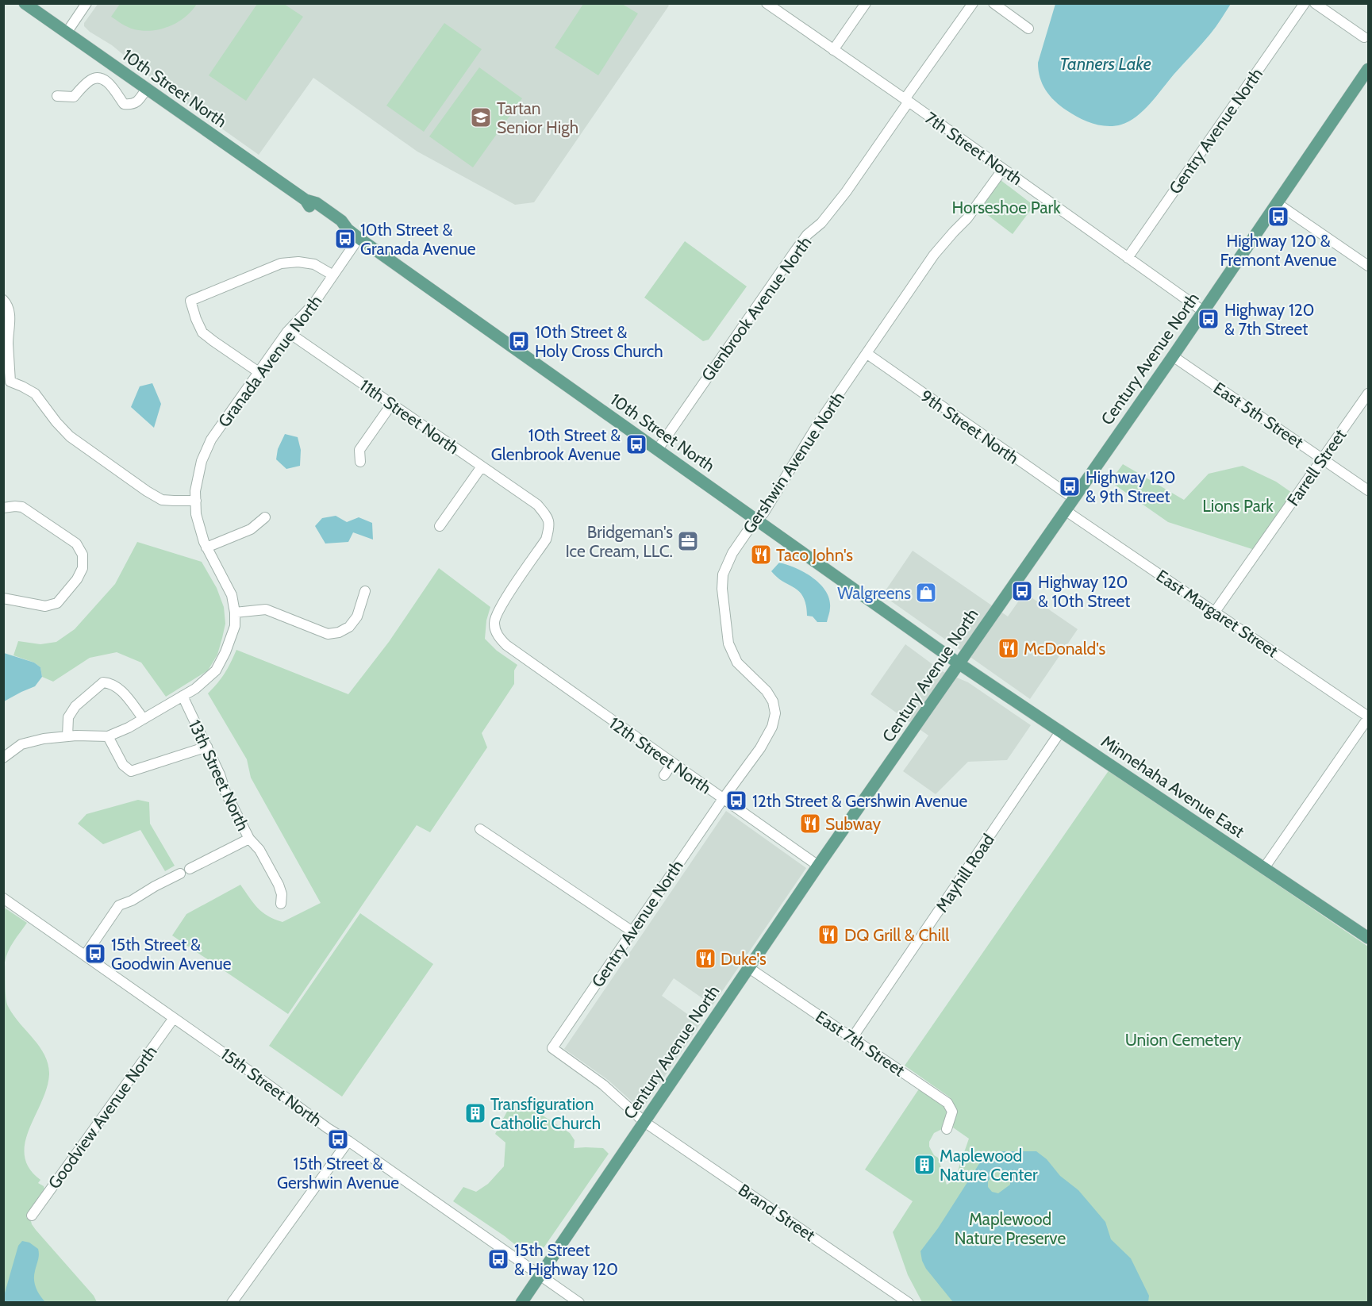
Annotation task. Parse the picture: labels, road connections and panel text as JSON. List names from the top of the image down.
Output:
{
  "streets": {
    "main road": ["10th Street North", "Century Avenue North", "Minnehaha Avenue East"],
    "street": [
      "Gentry Avenue North",
      "7th Street North",
      "Glenbrook Avenue North",
      "Granada Avenue North",
      "East 5th Street",
      "11th Street North",
      "9th Street North",
      "Gershwin Avenue North",
      "Farrell Street",
      "East Margaret Street",
      "12th Street North",
      "13th Street North",
      "Mayhill Road",
      "East 7th Street",
      "15th Street North",
      "Goodview Avenue North",
      "Brand Street"
    ]
  },
  "crossings": [
    ["10th Street North", "Glenbrook Avenue North"],
    ["10th Street North", "Century Avenue North"],
    ["10th Street North", "Granada Avenue North"],
    ["10th Street North", "Gershwin Avenue North"],
    ["10th Street North", "Minnehaha Avenue East"],
    ["Gentry Avenue North", "7th Street North"],
    ["Gentry Avenue North", "Gershwin Avenue North"],
    ["Gentry Avenue North", "12th Street North"],
    ["Gentry Avenue North", "Brand Street"],
    ["7th Street North", "Glenbrook Avenue North"],
    ["7th Street North", "Century Avenue North"],
    ["7th Street North", "Gershwin Avenue North"],
    ["Century Avenue North", "East 5th Street"],
    ["Century Avenue North", "9th Street North"],
    ["Century Avenue North", "East Margaret Street"],
    ["Century Avenue North", "12th Street North"],
    ["Century Avenue North", "Minnehaha Avenue East"],
    ["Century Avenue North", "East 7th Street"],
    ["Century Avenue North", "15th Street North"],
    ["Century Avenue North", "Brand Street"],
    ["Granada Avenue North", "11th Street North"],
    ["Granada Avenue North", "13th Street North"],
    ["East 5th Street", "Farrell Street"],
    ["11th Street North", "12th Street North"],
    ["9th Street North", "Gershwin Avenue North"],
    ["Gershwin Avenue North", "12th Street North"],
    ["Farrell Street", "East Margaret Street"],
    ["Minnehaha Avenue East", "Mayhill Road"],
    ["Mayhill Road", "East 7th Street"],
    ["15th Street North", "Goodview Avenue North"]
  ],
  "water": ["Tanners Lake"],
  "parks": [
    "Horseshoe Park",
    "Lions Park",
    "Union Cemetery",
    "Maplewood Nature Preserve"
  ],
  "places": {
    "school or university": ["Tartan Senior High"],
    "bus stop": [
      "Highway 120 & Fremont Avenue",
      "10th Street & Granada Avenue",
      "Highway 120 & 7th Street",
      "10th Street & Holy Cross Church",
      "10th Street & Glenbrook Avenue",
      "Highway 120 & 9th Street",
      "Highway 120 & 10th Street",
      "12th Street & Gershwin Avenue",
      "15th Street & Goodwin Avenue",
      "15th Street & Gershwin Avenue",
      "15th Street & Highway 120"
    ],
    "office": ["Bridgeman's Ice Cream, LLC."],
    "restaurant": [
      "Taco John's",
      "McDonald's",
      "Subway",
      "DQ Grill & Chill",
      "Duke's"
    ],
    "shop": ["Walgreens"],
    "building": ["Transfiguration Catholic Church", "Maplewood Nature Center"]
  }
}
